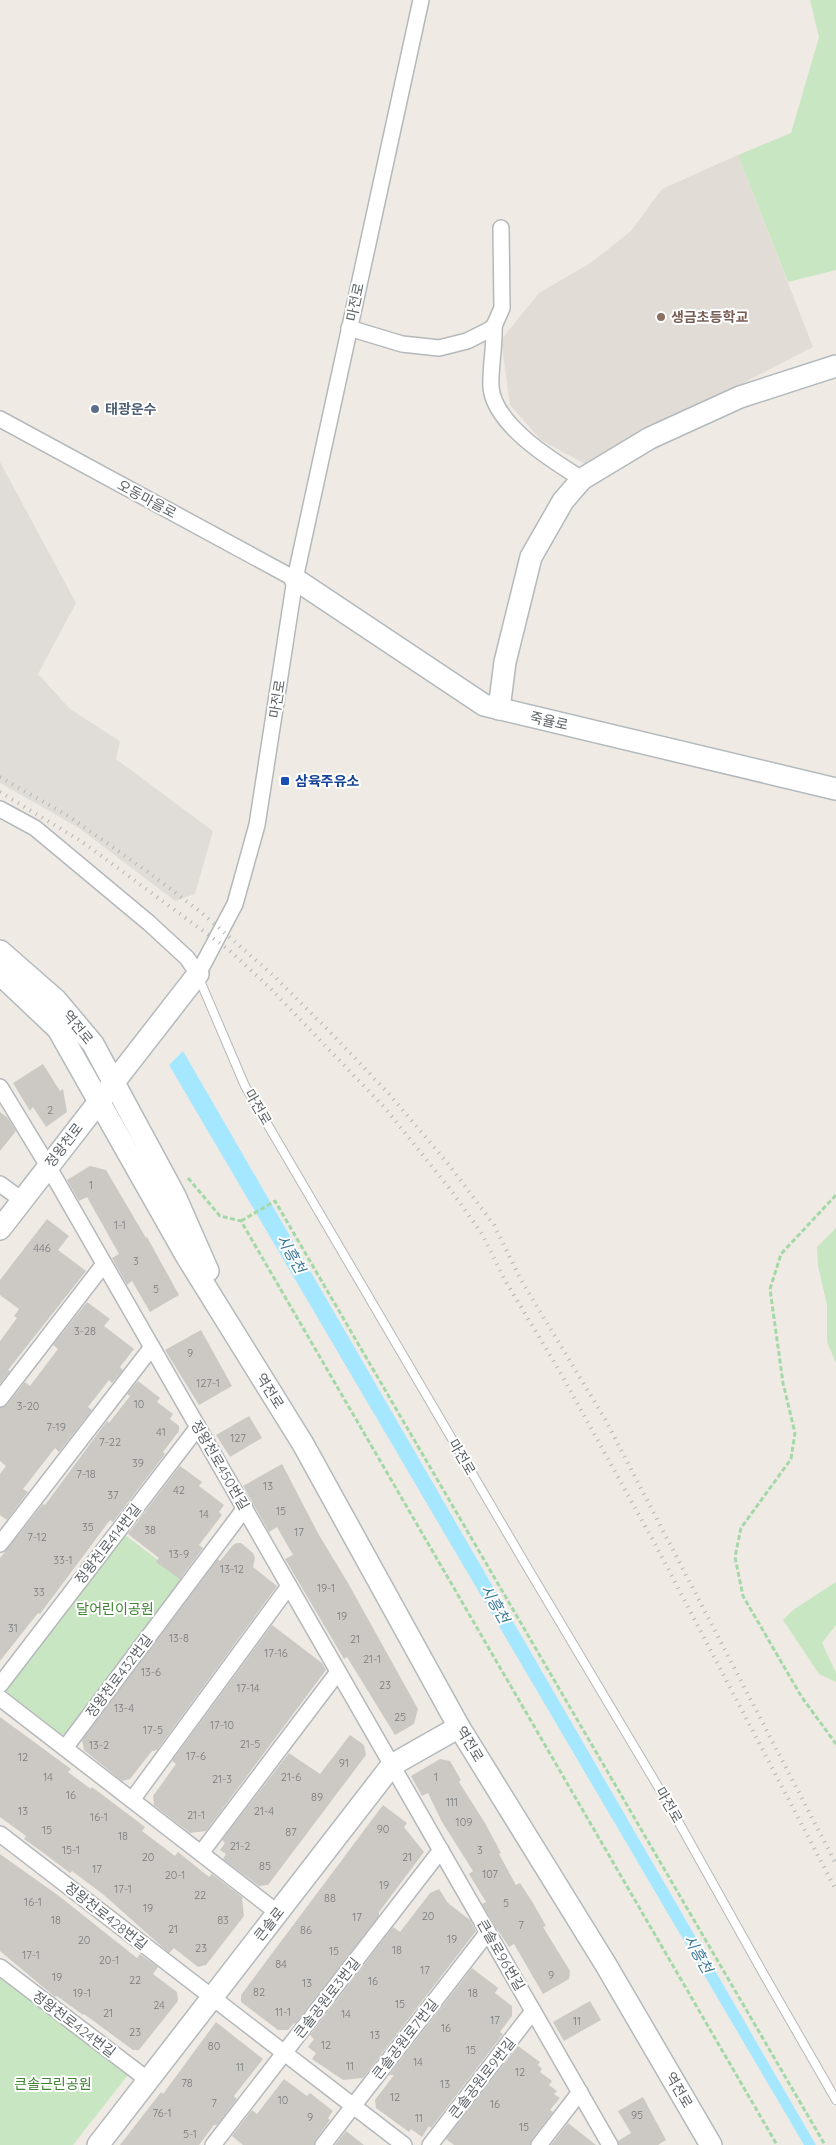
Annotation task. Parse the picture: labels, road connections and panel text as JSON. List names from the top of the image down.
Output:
{
  "streets": {
    "main road": [
      "죽율로",
      "역전로",
      "정왕천로",
      "큰솔로"
    ],
    "street": [
      "마전로",
      "오동마을로",
      "정왕천로450번길",
      "정왕천로414번길",
      "정왕천로432번길",
      "정왕천로428번길",
      "큰솔로96번길",
      "큰솔공원로3번길",
      "정왕천로424번길",
      "큰솔공원로7번길",
      "큰솔공원로9번길"
    ]
  },
  "crossings": [
    ["마전로", "오동마을로"],
    ["마전로", "죽율로"],
    ["마전로", "정왕천로"],
    ["오동마을로", "죽율로"],
    ["역전로", "정왕천로"],
    ["역전로", "큰솔로"],
    ["정왕천로", "정왕천로450번길"],
    ["정왕천로450번길", "정왕천로414번길"],
    ["정왕천로450번길", "정왕천로432번길"],
    ["정왕천로450번길", "큰솔로"],
    ["정왕천로450번길", "큰솔로96번길"],
    ["정왕천로428번길", "큰솔로"],
    ["정왕천로428번길", "큰솔공원로3번길"],
    ["정왕천로428번길", "큰솔공원로7번길"],
    ["큰솔로", "큰솔로96번길"],
    ["큰솔로", "정왕천로424번길"],
    ["큰솔로96번길", "큰솔공원로3번길"],
    ["큰솔로96번길", "큰솔공원로7번길"],
    ["큰솔로96번길", "큰솔공원로9번길"]
  ],
  "water": ["시흥천"],
  "parks": ["달어린이공원", "큰솔근린공원"],
  "places": {
    "other": ["생금초등학교", "태광운수"],
    "transit": ["삼육주유소"]
  },
  "house_numbers": [
    "2",
    "1",
    "1-1",
    "446",
    "3",
    "5",
    "3-28",
    "9",
    "127-1",
    "10",
    "3-20",
    "7-19",
    "41",
    "127",
    "7-22",
    "39",
    "7-18",
    "13",
    "42",
    "37",
    "15",
    "14",
    "35",
    "38",
    "17",
    "7-12",
    "13-9",
    "33-1",
    "13-12",
    "19-1",
    "33",
    "19",
    "31",
    "13-8",
    "21",
    "17-16",
    "21-1",
    "13-6",
    "23",
    "17-14",
    "13-4",
    "25",
    "17-10",
    "17-5",
    "21-5",
    "13-2",
    "17-6",
    "12",
    "91",
    "14",
    "21-6",
    "1",
    "21-3",
    "16",
    "89",
    "111",
    "13",
    "21-4",
    "21-1",
    "16-1",
    "109",
    "90",
    "15",
    "87",
    "18",
    "21-2",
    "15-1",
    "3",
    "20",
    "21",
    "85",
    "17",
    "107",
    "20-1",
    "19",
    "17-1",
    "22",
    "88",
    "16-1",
    "5",
    "19",
    "20",
    "17",
    "18",
    "83",
    "7",
    "21",
    "86",
    "19",
    "20",
    "23",
    "18",
    "15",
    "17-1",
    "20-1",
    "84",
    "17",
    "9",
    "19",
    "22",
    "16",
    "13",
    "82",
    "19-1",
    "18",
    "15",
    "24",
    "11-1",
    "21",
    "14",
    "17",
    "11",
    "16",
    "23",
    "13",
    "12",
    "80",
    "15",
    "14",
    "11",
    "11",
    "12",
    "78",
    "13",
    "12",
    "10",
    "7",
    "16",
    "76-1",
    "95",
    "9",
    "11",
    "15",
    "5-1"
  ]
}
